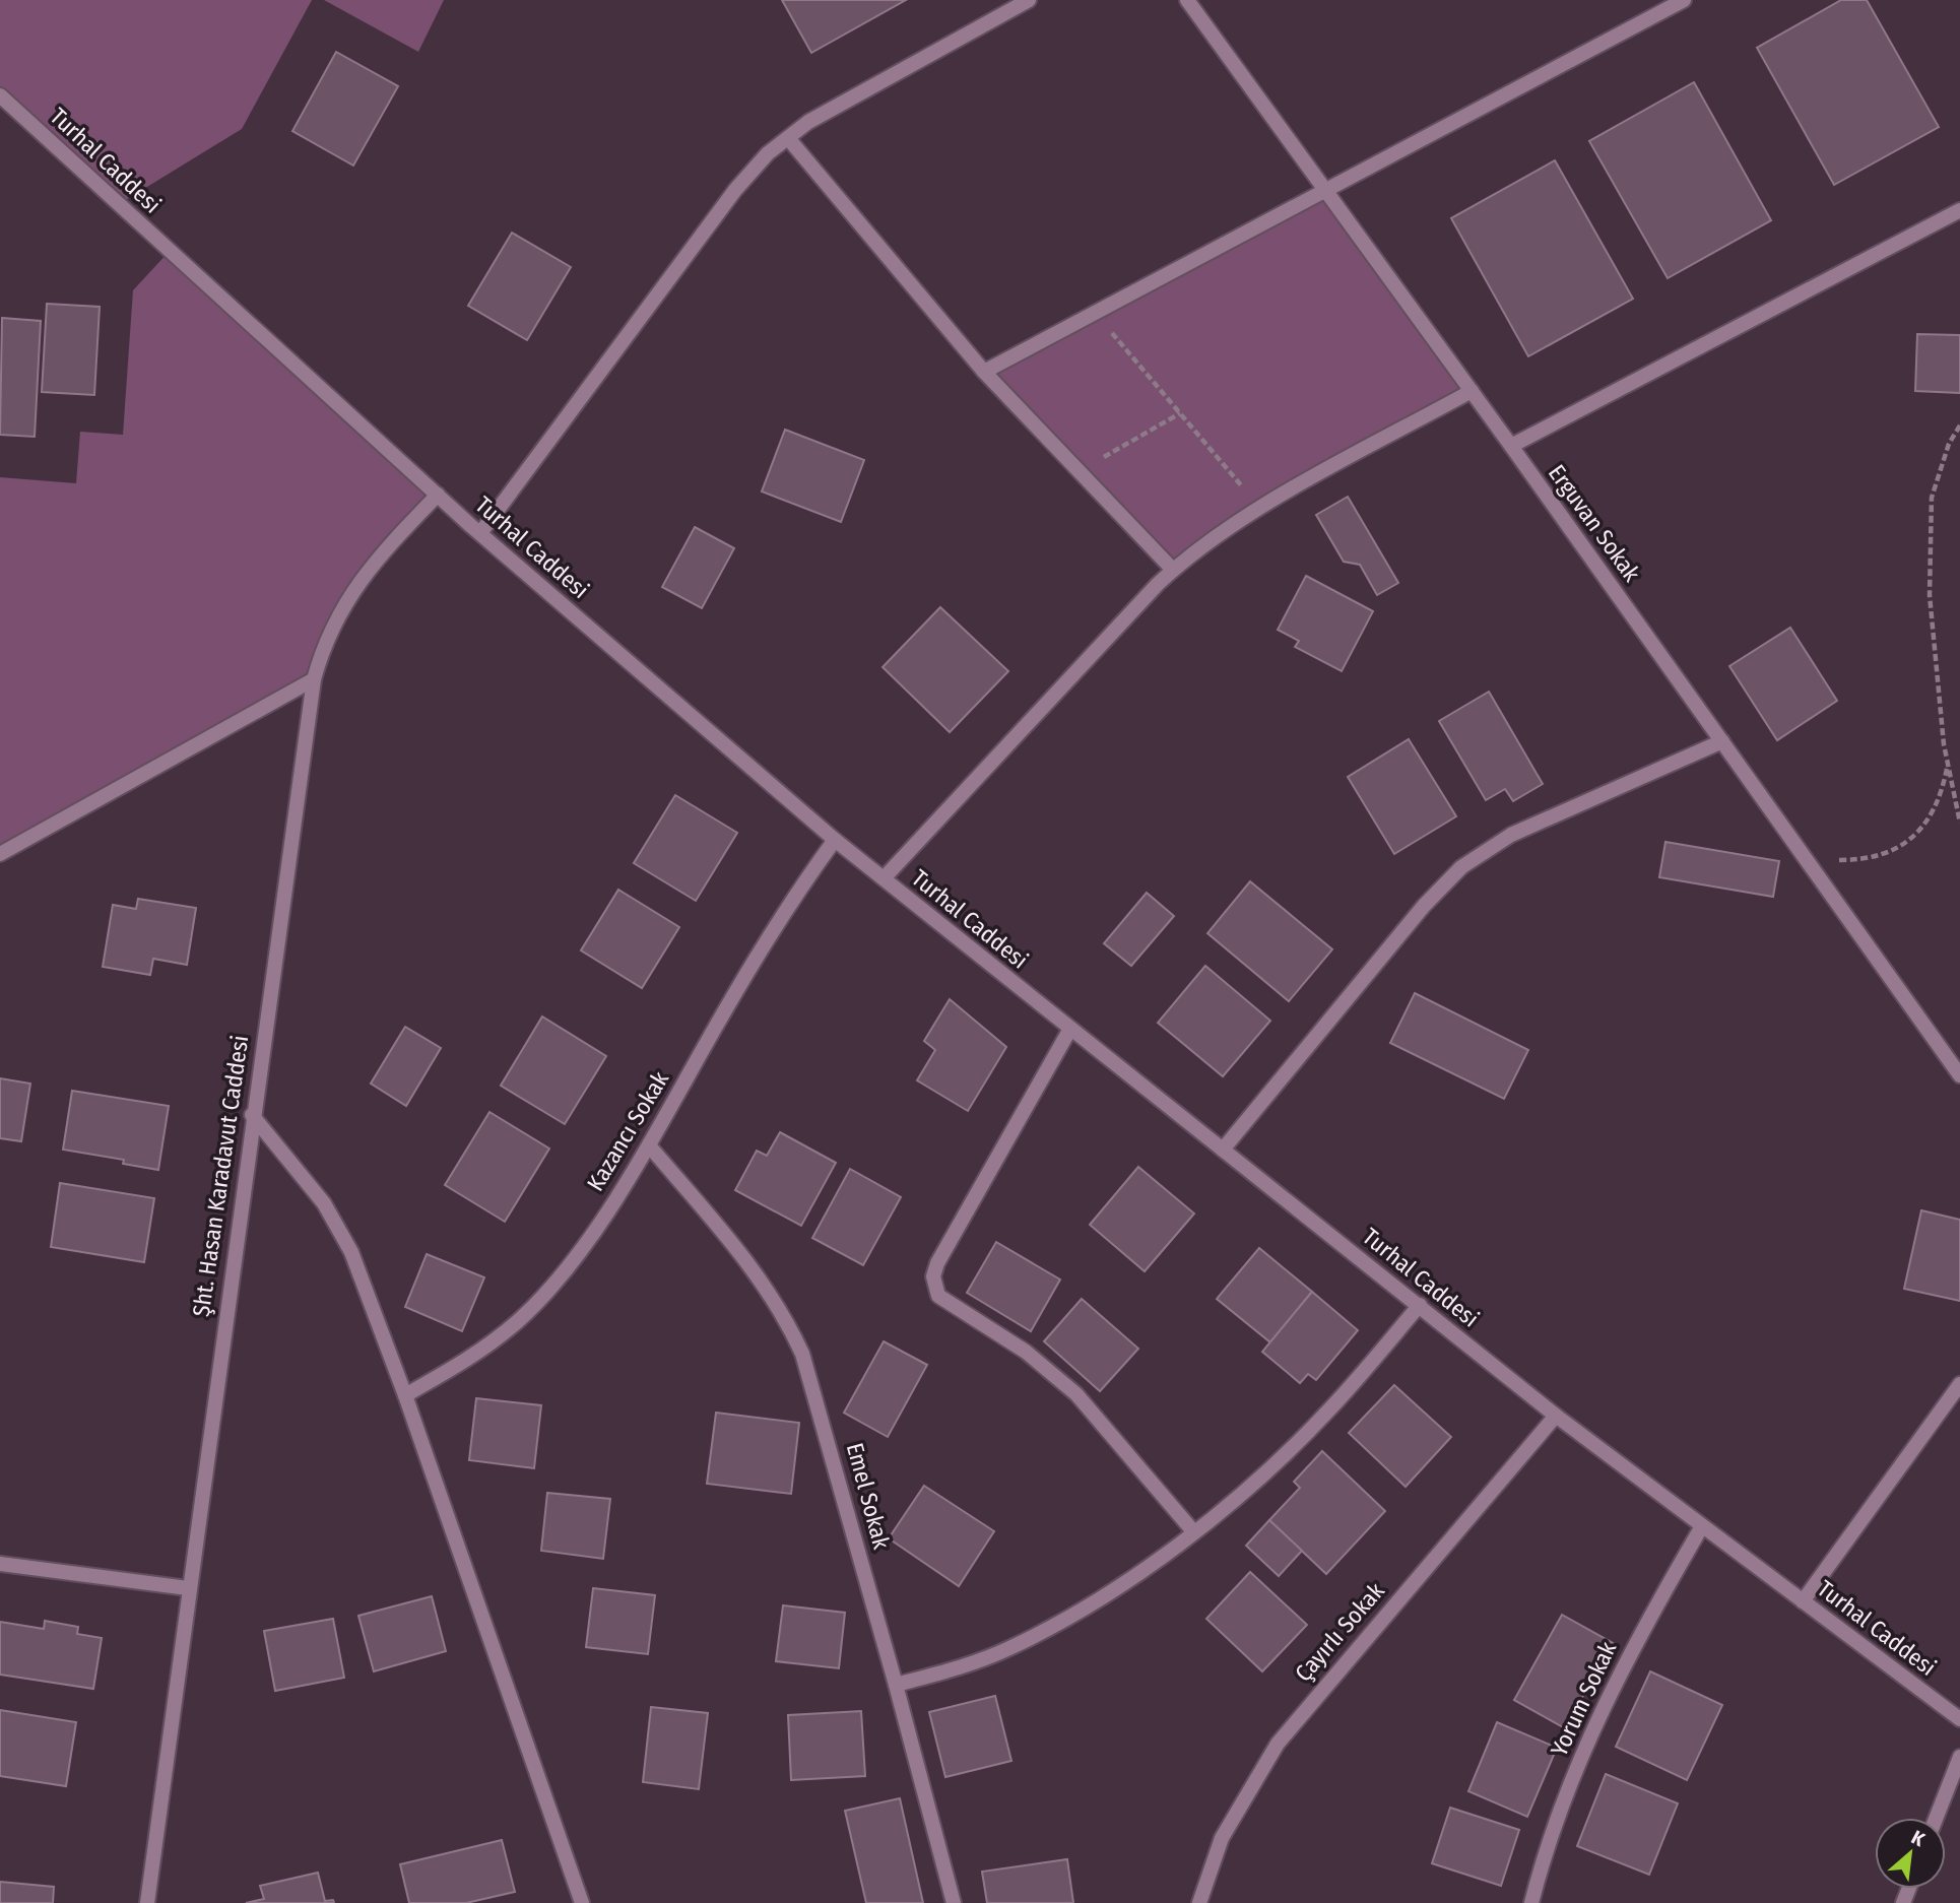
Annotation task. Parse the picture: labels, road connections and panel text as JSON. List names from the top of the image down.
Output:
{
  "streets": {
    "street": [
      "Turhal Caddesi",
      "Erguvan Sokak",
      "Kazancı Sokak",
      "Şht. Hasan Karadavut Caddesi",
      "Emel Sokak",
      "Çayırlı Sokak",
      "Yorum Sokak"
    ]
  },
  "crossings": [
    ["Turhal Caddesi", "Kazancı Sokak"],
    ["Turhal Caddesi", "Şht. Hasan Karadavut Caddesi"],
    ["Turhal Caddesi", "Çayırlı Sokak"],
    ["Turhal Caddesi", "Yorum Sokak"],
    ["Kazancı Sokak", "Emel Sokak"]
  ],
  "north": "top right"
}
